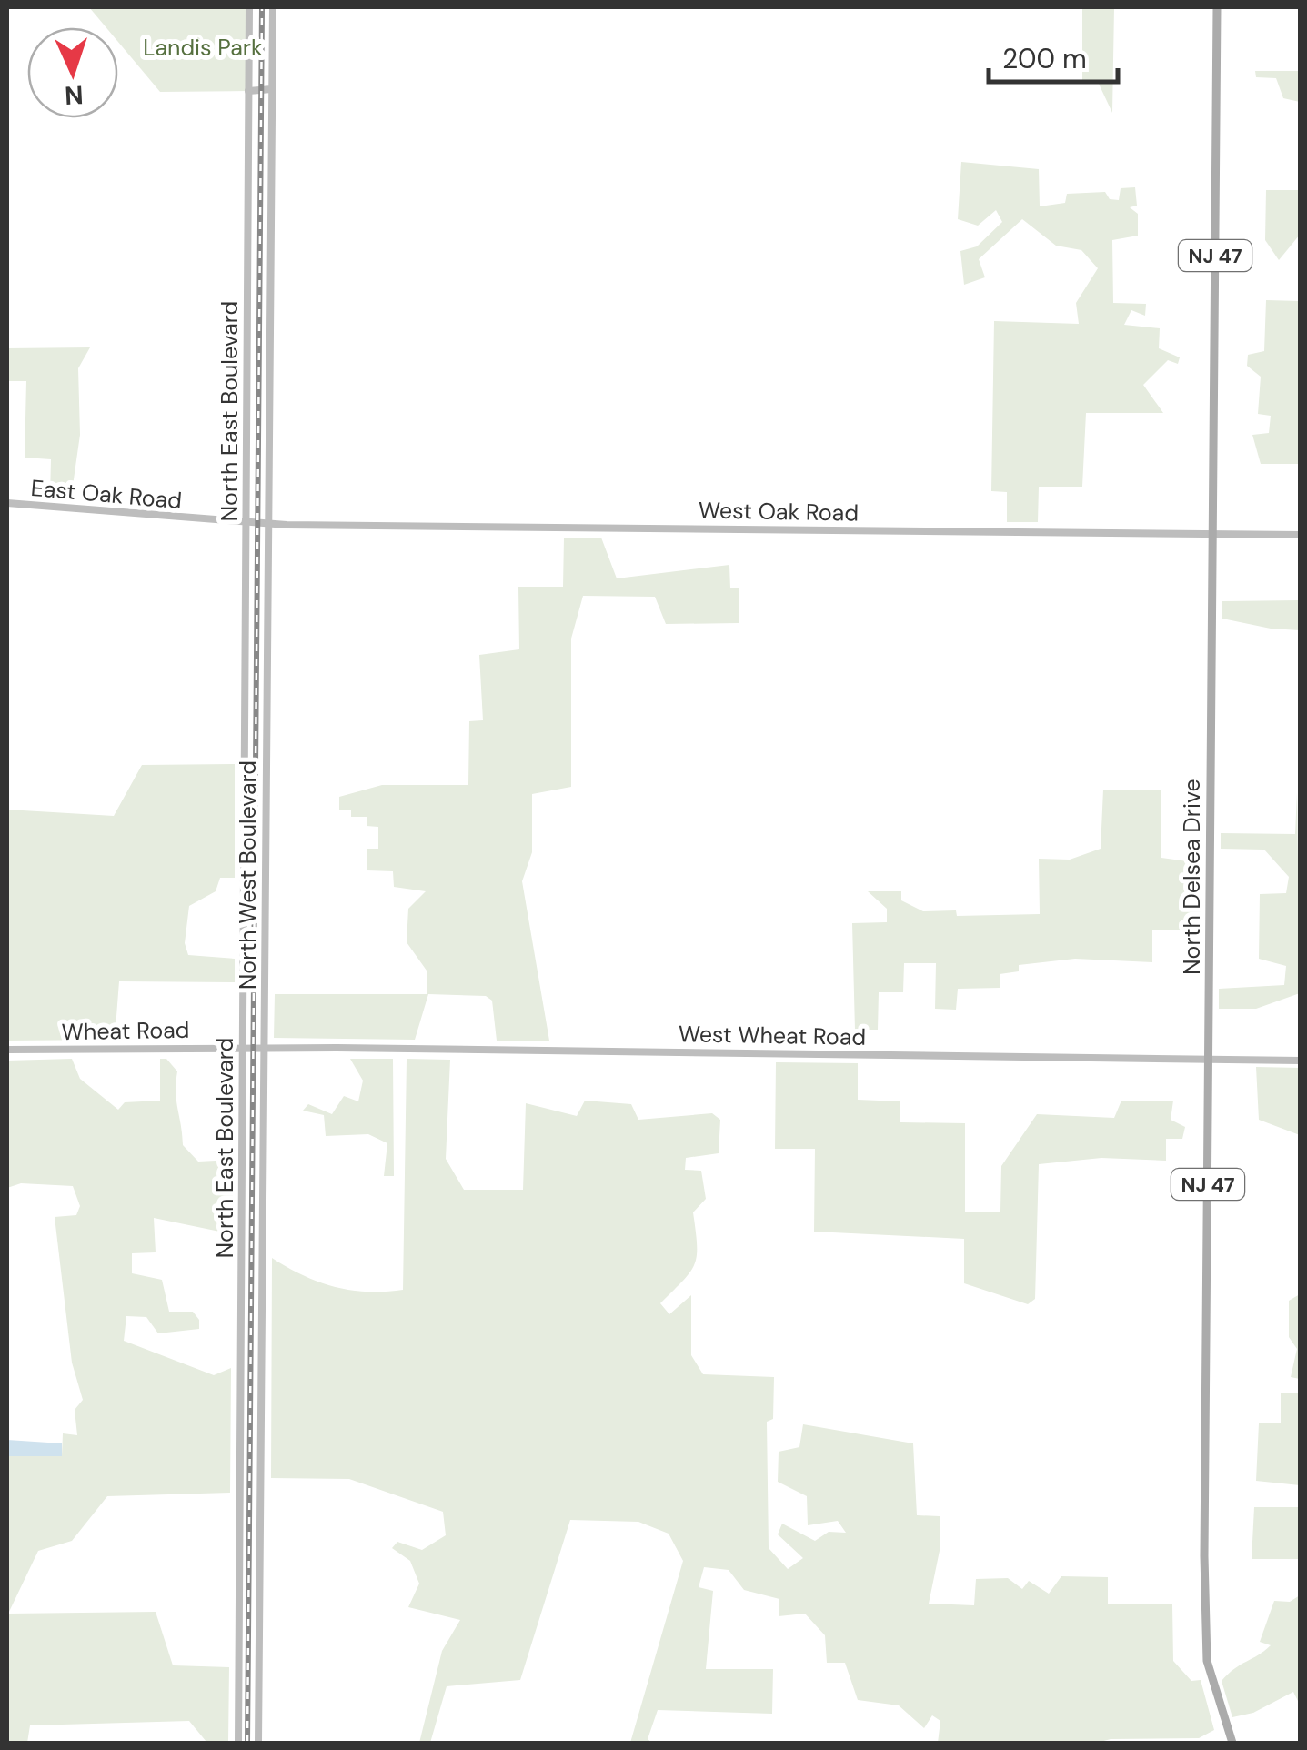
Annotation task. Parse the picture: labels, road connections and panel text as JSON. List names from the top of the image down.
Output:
{
  "streets": {
    "main road": [
      "NJ 47",
      "North East Boulevard",
      "East Oak Road",
      "West Oak Road",
      "North West Boulevard",
      "North Delsea Drive",
      "Wheat Road",
      "West Wheat Road"
    ]
  },
  "crossings": [
    ["North East Boulevard", "East Oak Road"],
    ["North East Boulevard", "Wheat Road"],
    ["North East Boulevard", "West Wheat Road"],
    ["East Oak Road", "West Oak Road"],
    ["West Oak Road", "North West Boulevard"],
    ["West Oak Road", "North Delsea Drive"],
    ["North West Boulevard", "West Wheat Road"],
    ["North Delsea Drive", "West Wheat Road"],
    ["Wheat Road", "West Wheat Road"]
  ],
  "parks": ["Landis Park"],
  "scale_bar": "200 m",
  "north": "bottom"
}
